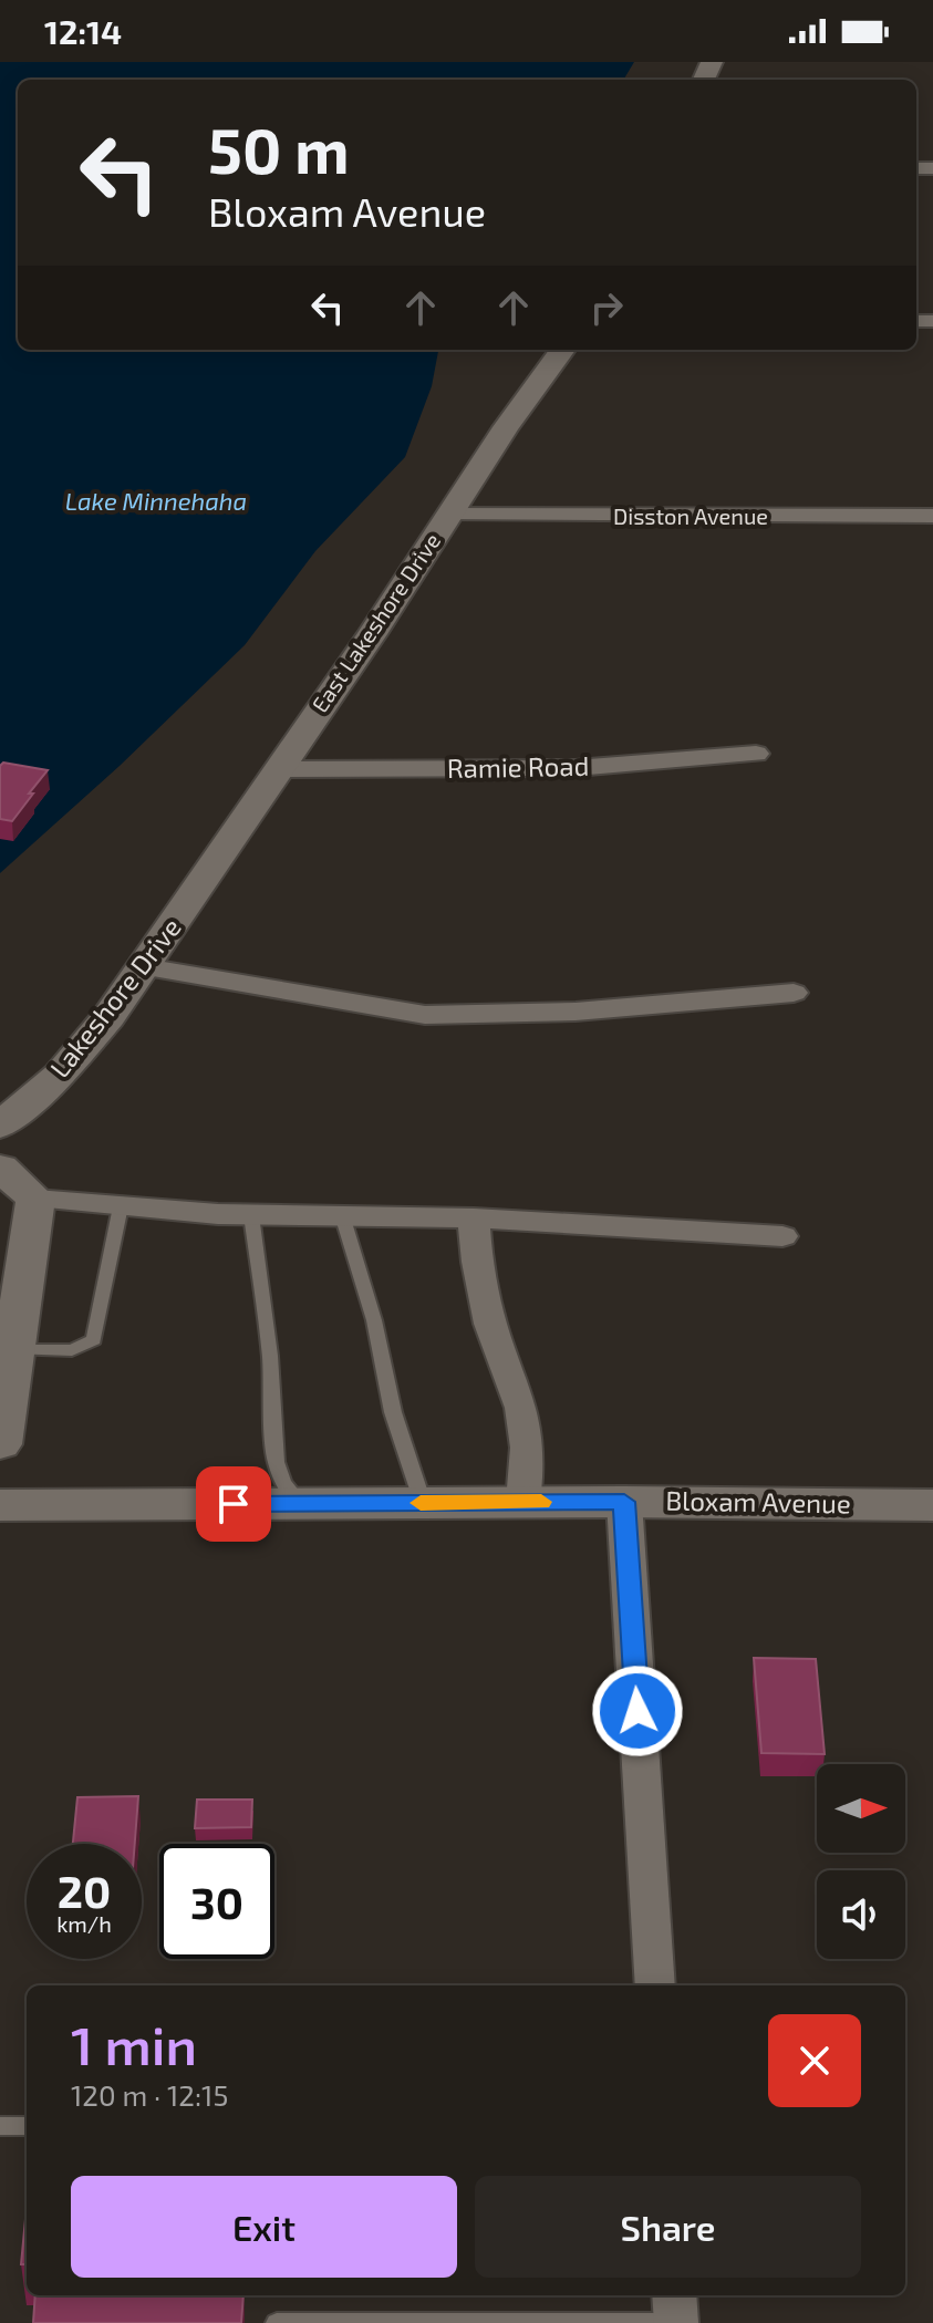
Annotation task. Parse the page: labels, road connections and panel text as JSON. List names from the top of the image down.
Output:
{
  "streets": {
    "street": [
      "Disston Avenue",
      "East Lakeshore Drive",
      "Ramie Road",
      "Lakeshore Drive",
      "Bloxam Avenue"
    ]
  },
  "crossings": [
    ["Disston Avenue", "East Lakeshore Drive"],
    ["East Lakeshore Drive", "Ramie Road"],
    ["East Lakeshore Drive", "Lakeshore Drive"]
  ],
  "water": ["Lake Minnehaha"],
  "north": "right",
  "page": {
    "status": "12:14",
    "turn": ["50 m", "Bloxam Avenue"],
    "speed": "20 km/h",
    "limit": "30",
    "heading": ["1 min", "120 m · 12:15"],
    "buttons": ["Exit", "Share"]
  }
}
